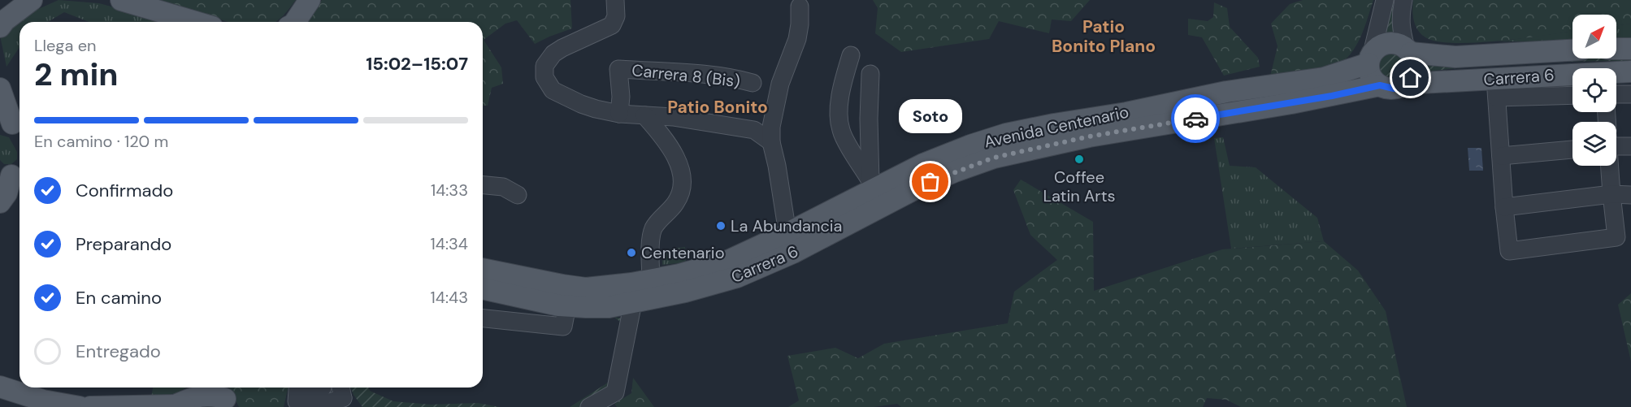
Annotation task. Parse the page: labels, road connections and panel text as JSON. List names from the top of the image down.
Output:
{
  "streets": {
    "main road": ["Carrera 6", "Avenida Centenario"],
    "street": ["Carrera 8 (Bis)"]
  },
  "crossings": [
    ["Carrera 6", "Avenida Centenario"]
  ],
  "districts": ["Patio Bonito Plano", "Patio Bonito"],
  "places": [
    "Coffee Latin Arts",
    "Soto",
    "La Abundancia",
    "Centenario"
  ],
  "north": "top right",
  "page": {
    "heading": ["2 min", "Llega en", "15:02–15:07"],
    "bubble": "Soto",
    "bar": "En camino · 120 m",
    "list": [
      ["Confirmado", "14:33"],
      ["Preparando", "14:34"],
      ["En camino", "14:43"],
      "Entregado"
    ]
  }
}
